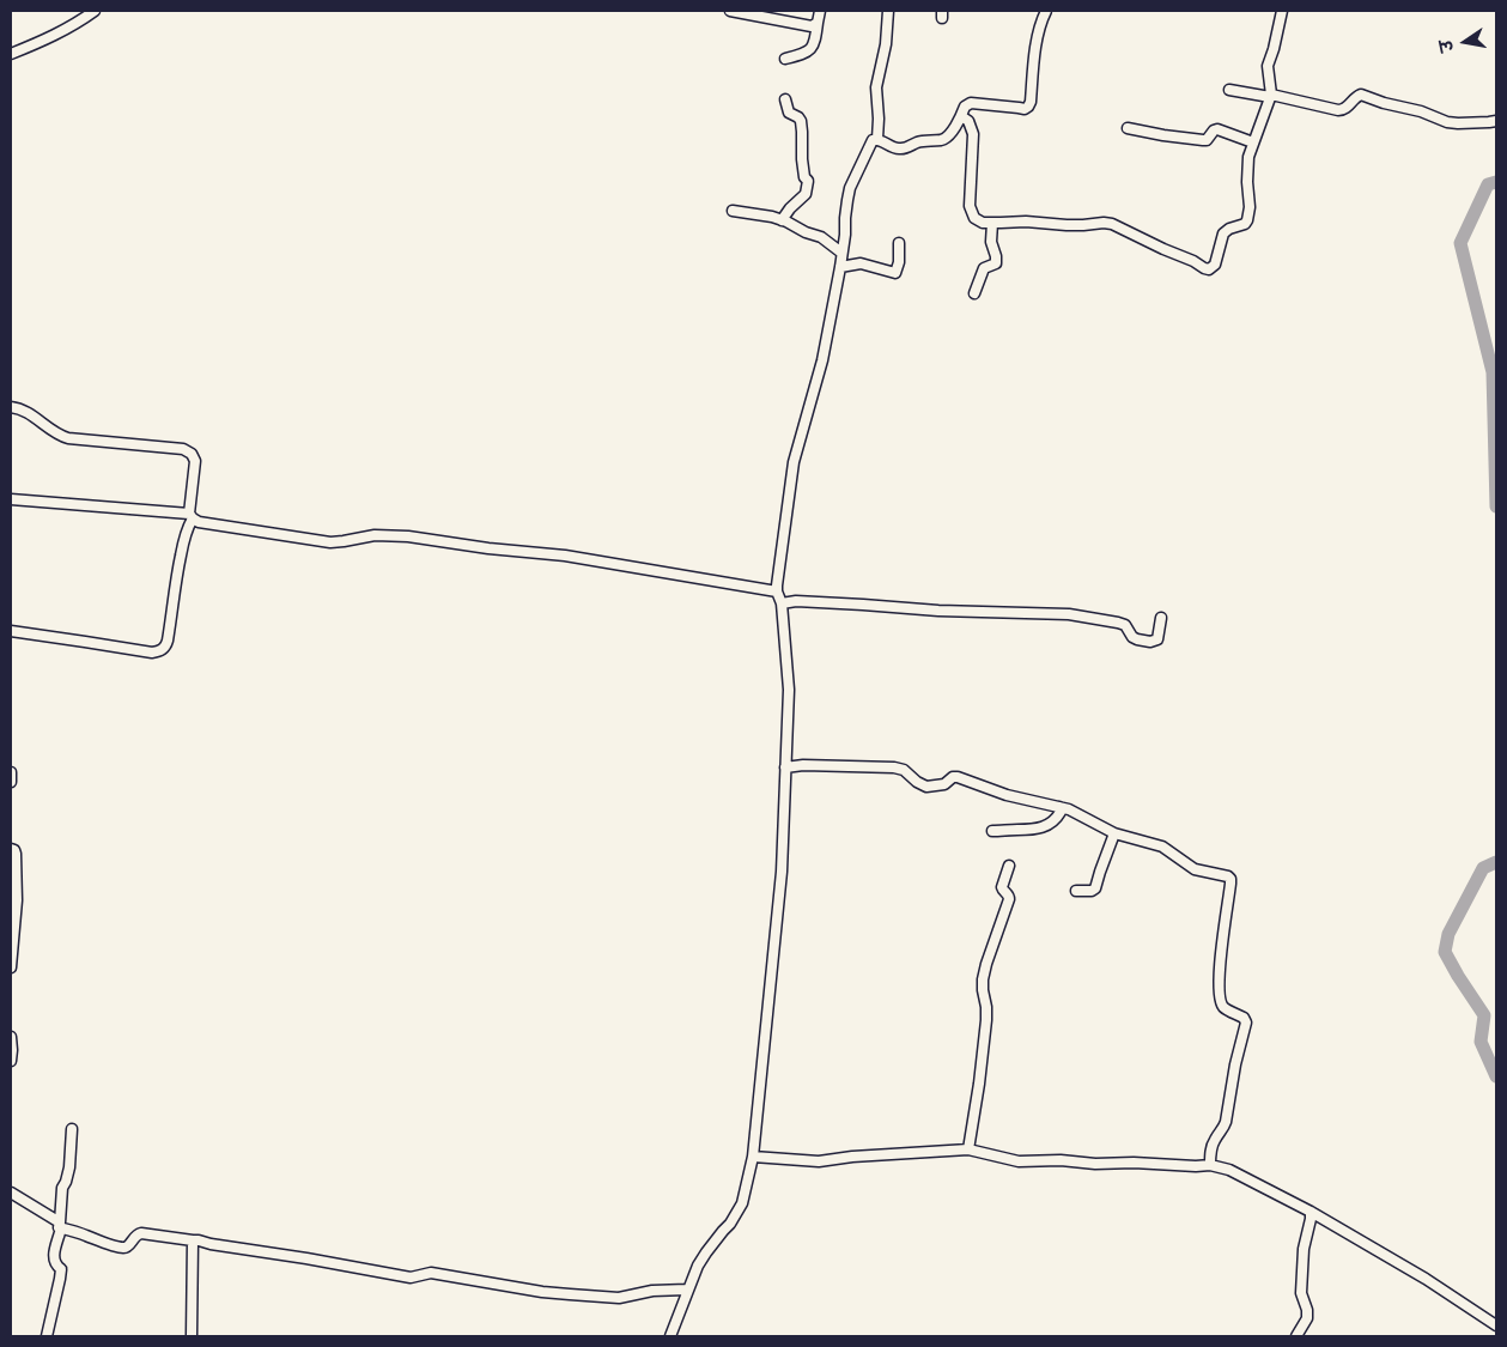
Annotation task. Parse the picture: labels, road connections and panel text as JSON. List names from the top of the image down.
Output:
{
  "north": "left"
}
